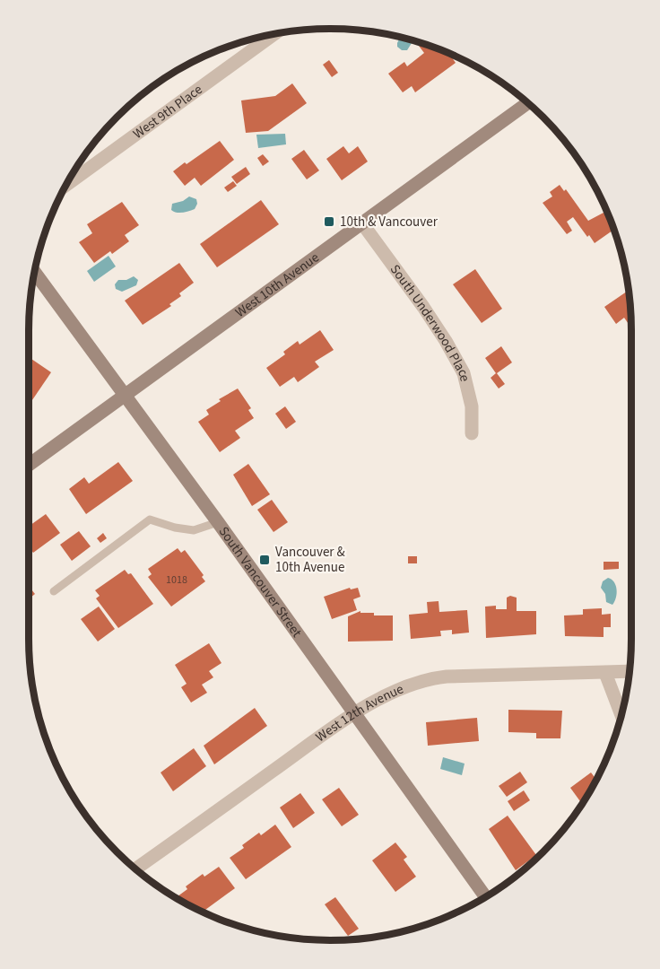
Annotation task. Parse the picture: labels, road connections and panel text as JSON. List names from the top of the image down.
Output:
{
  "streets": {
    "street": [
      "West 9th Place",
      "West 10th Avenue",
      "South Underwood Place",
      "South Vancouver Street",
      "West 12th Avenue"
    ]
  },
  "crossings": [
    ["West 10th Avenue", "South Underwood Place"],
    ["West 10th Avenue", "South Vancouver Street"],
    ["South Vancouver Street", "West 12th Avenue"]
  ],
  "places": {
    "transit": ["10th & Vancouver", "Vancouver & 10th Avenue"]
  },
  "house_numbers": ["1018"]
}
